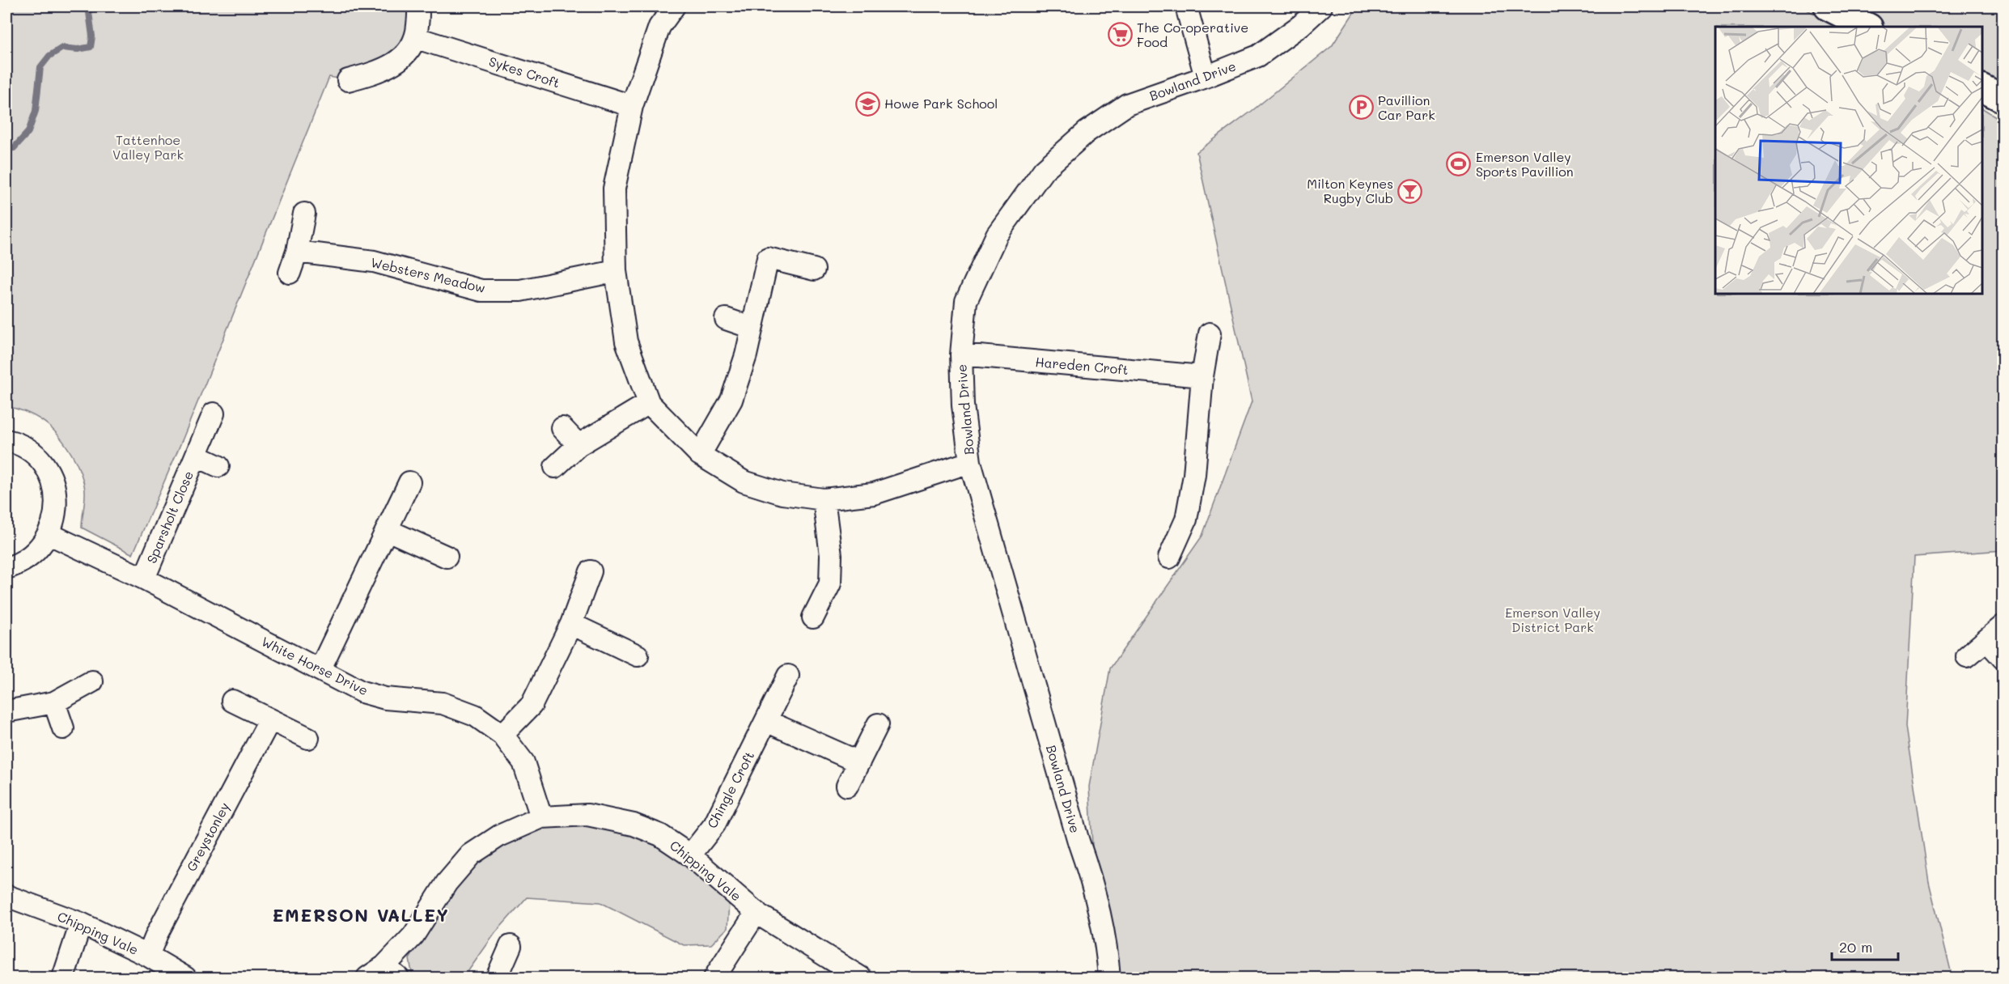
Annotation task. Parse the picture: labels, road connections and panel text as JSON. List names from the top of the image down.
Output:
{
  "streets": {
    "street": [
      "Sykes Croft",
      "Bowland Drive",
      "Websters Meadow",
      "Hareden Croft",
      "Sparsholt Close",
      "White Horse Drive",
      "Chingle Croft",
      "Greystonley",
      "Chipping Vale"
    ]
  },
  "crossings": [
    ["Bowland Drive", "Hareden Croft"],
    ["Sparsholt Close", "White Horse Drive"],
    ["White Horse Drive", "Chipping Vale"],
    ["Chingle Croft", "Chipping Vale"],
    ["Greystonley", "Chipping Vale"]
  ],
  "districts": ["EMERSON VALLEY"],
  "parks": ["Tattenhoe Valley Park", "Emerson Valley District Park"],
  "places": {
    "supermarket": ["The Co-operative Food"],
    "school or university": ["Howe Park School"],
    "parking": ["Pavillion Car Park"],
    "sports": ["Emerson Valley Sports Pavillion"],
    "bar": ["Milton Keynes Rugby Club"]
  },
  "scale_bar": "20 m"
}
